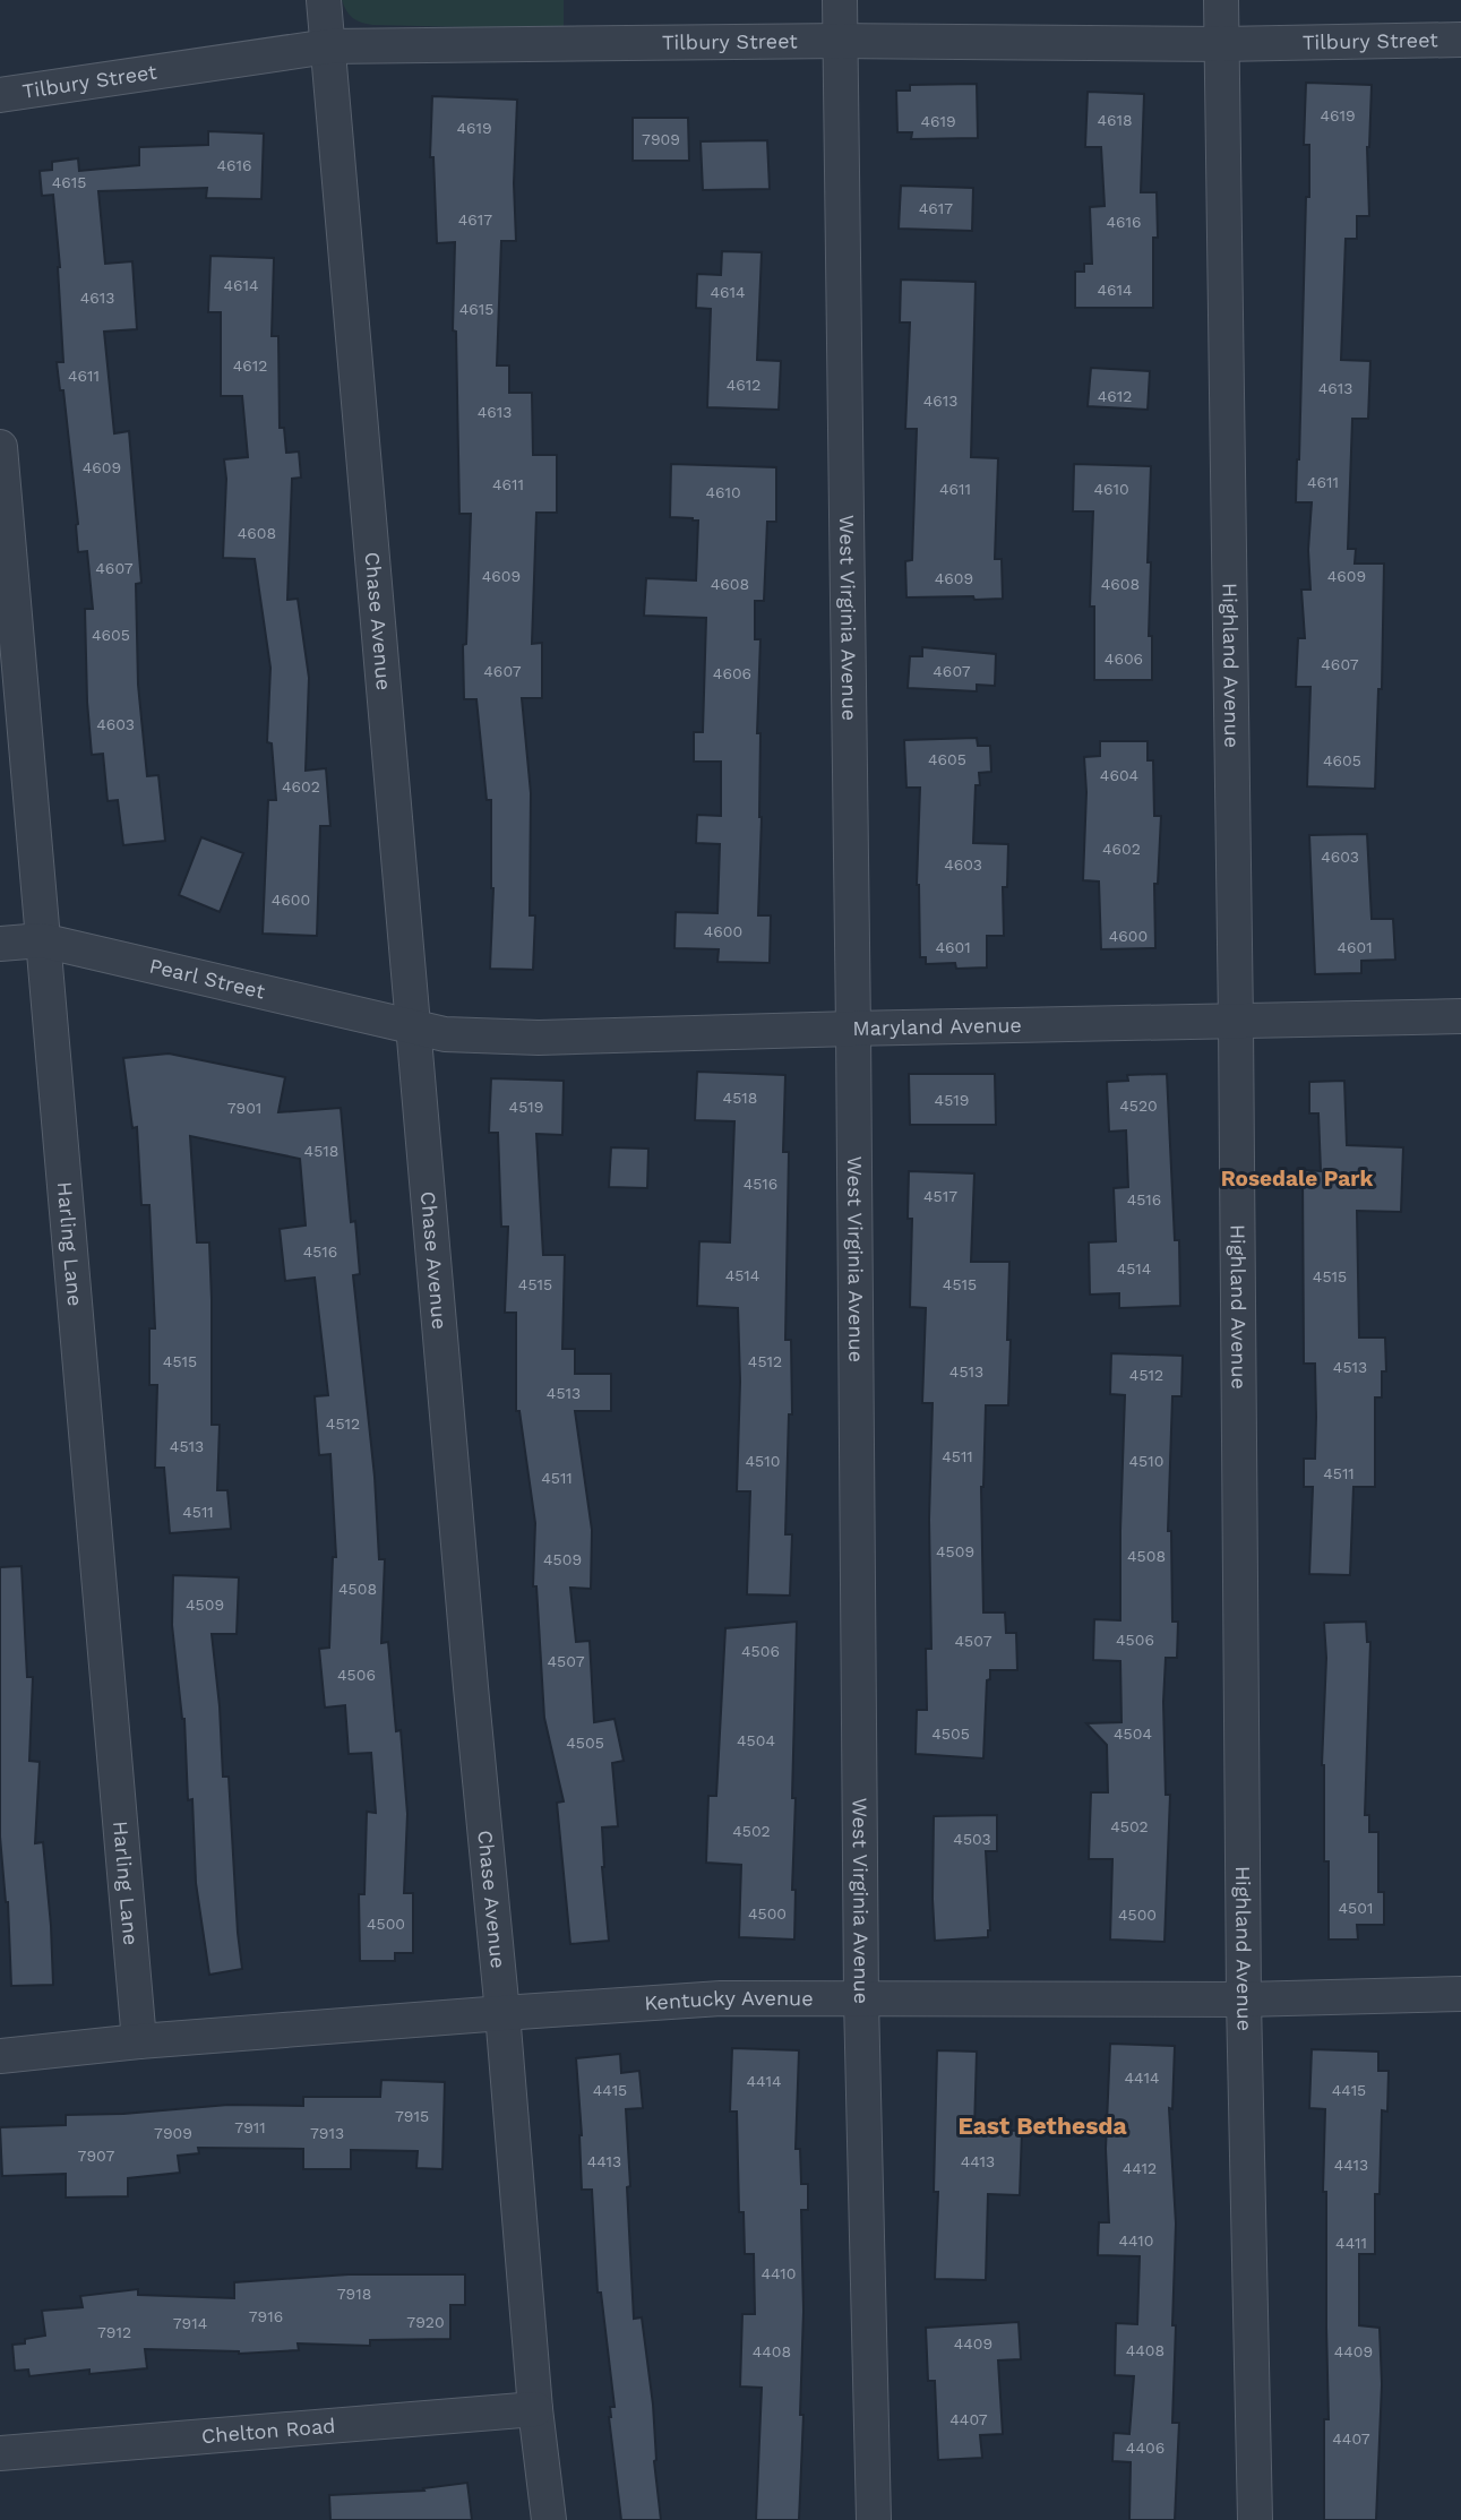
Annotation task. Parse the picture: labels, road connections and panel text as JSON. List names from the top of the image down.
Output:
{
  "streets": {
    "street": [
      "Tilbury Street",
      "West Virginia Avenue",
      "Chase Avenue",
      "Highland Avenue",
      "Pearl Street",
      "Maryland Avenue",
      "Harling Lane",
      "Kentucky Avenue",
      "Chelton Road"
    ]
  },
  "crossings": [
    ["Tilbury Street", "West Virginia Avenue"],
    ["Tilbury Street", "Chase Avenue"],
    ["Tilbury Street", "Highland Avenue"],
    ["West Virginia Avenue", "Maryland Avenue"],
    ["West Virginia Avenue", "Kentucky Avenue"],
    ["Chase Avenue", "Pearl Street"],
    ["Chase Avenue", "Maryland Avenue"],
    ["Chase Avenue", "Kentucky Avenue"],
    ["Chase Avenue", "Chelton Road"],
    ["Highland Avenue", "Maryland Avenue"],
    ["Highland Avenue", "Kentucky Avenue"],
    ["Pearl Street", "Maryland Avenue"],
    ["Pearl Street", "Harling Lane"],
    ["Harling Lane", "Kentucky Avenue"]
  ],
  "districts": ["Rosedale Park", "East Bethesda"],
  "house_numbers": [
    "4619",
    "4618",
    "4619",
    "4619",
    "7909",
    "4616",
    "4615",
    "4617",
    "4617",
    "4616",
    "4614",
    "4614",
    "4614",
    "4613",
    "4615",
    "4612",
    "4611",
    "4612",
    "4613",
    "4612",
    "4613",
    "4613",
    "4609",
    "4611",
    "4611",
    "4611",
    "4610",
    "4610",
    "4608",
    "4607",
    "4609",
    "4609",
    "4609",
    "4608",
    "4608",
    "4605",
    "4606",
    "4607",
    "4607",
    "4607",
    "4606",
    "4603",
    "4605",
    "4605",
    "4604",
    "4602",
    "4602",
    "4603",
    "4603",
    "4600",
    "4600",
    "4600",
    "4601",
    "4601",
    "4518",
    "4519",
    "4520",
    "4519",
    "7901",
    "4518",
    "4516",
    "4517",
    "4516",
    "4516",
    "4514",
    "4514",
    "4515",
    "4515",
    "4515",
    "4515",
    "4512",
    "4513",
    "4513",
    "4512",
    "4513",
    "4512",
    "4513",
    "4511",
    "4510",
    "4510",
    "4511",
    "4511",
    "4511",
    "4509",
    "4508",
    "4509",
    "4508",
    "4509",
    "4506",
    "4507",
    "4506",
    "4507",
    "4506",
    "4505",
    "4504",
    "4504",
    "4505",
    "4502",
    "4502",
    "4503",
    "4501",
    "4500",
    "4500",
    "4500",
    "4414",
    "4414",
    "4415",
    "4415",
    "7915",
    "7911",
    "7909",
    "7913",
    "7907",
    "4413",
    "4413",
    "4413",
    "4412",
    "4410",
    "4411",
    "4410",
    "7918",
    "7916",
    "7920",
    "7914",
    "7912",
    "4409",
    "4408",
    "4408",
    "4409",
    "4407",
    "4407",
    "4406"
  ]
}
